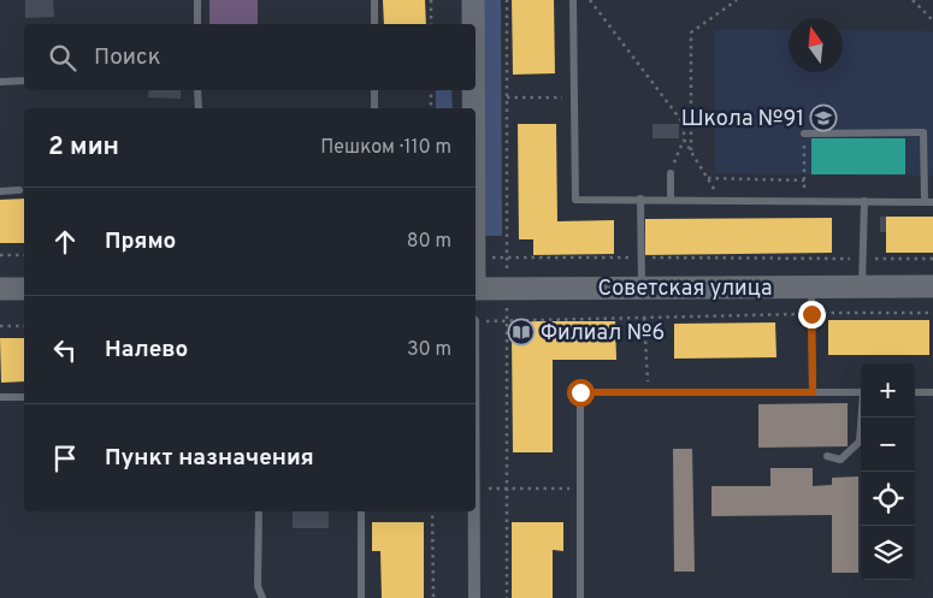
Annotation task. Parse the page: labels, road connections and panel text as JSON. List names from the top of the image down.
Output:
{
  "streets": {
    "main road": ["Советская улица"]
  },
  "places": {
    "school or university": ["Школа №91"],
    "library": ["Филиал №6"]
  },
  "north": "top",
  "page": {
    "search": "Поиск",
    "heading": ["2 мин", "Пешком · 110 m"],
    "list": [
      ["Прямо", "80 m"],
      ["Налево", "30 m"],
      "Пункт назначения"
    ],
    "map_buttons": ["+", "−"]
  }
}
